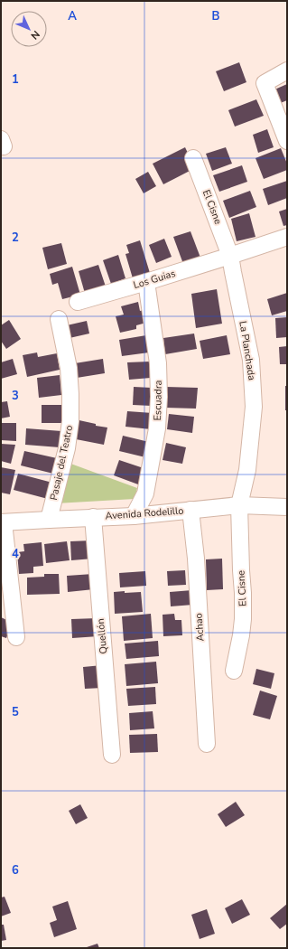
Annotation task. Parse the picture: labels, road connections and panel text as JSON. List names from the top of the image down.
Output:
{
  "streets": {
    "street": [
      "El Cisne",
      "Los Guias",
      "La Planchada",
      "Escuadra",
      "Pasaje del Teatro",
      "Avenida Rodelillo",
      "Achao",
      "Quellón"
    ]
  },
  "crossings": [
    ["El Cisne", "Los Guias"],
    ["El Cisne", "La Planchada"],
    ["El Cisne", "Avenida Rodelillo"],
    ["Los Guias", "La Planchada"],
    ["Los Guias", "Escuadra"],
    ["La Planchada", "Avenida Rodelillo"],
    ["Escuadra", "Avenida Rodelillo"],
    ["Pasaje del Teatro", "Avenida Rodelillo"],
    ["Avenida Rodelillo", "Achao"],
    ["Avenida Rodelillo", "Quellón"]
  ],
  "north": "bottom right",
  "grid": {
    "columns": ["A", "B"],
    "rows": [
      "1",
      "2",
      "3",
      "4",
      "5",
      "6"
    ]
  }
}
